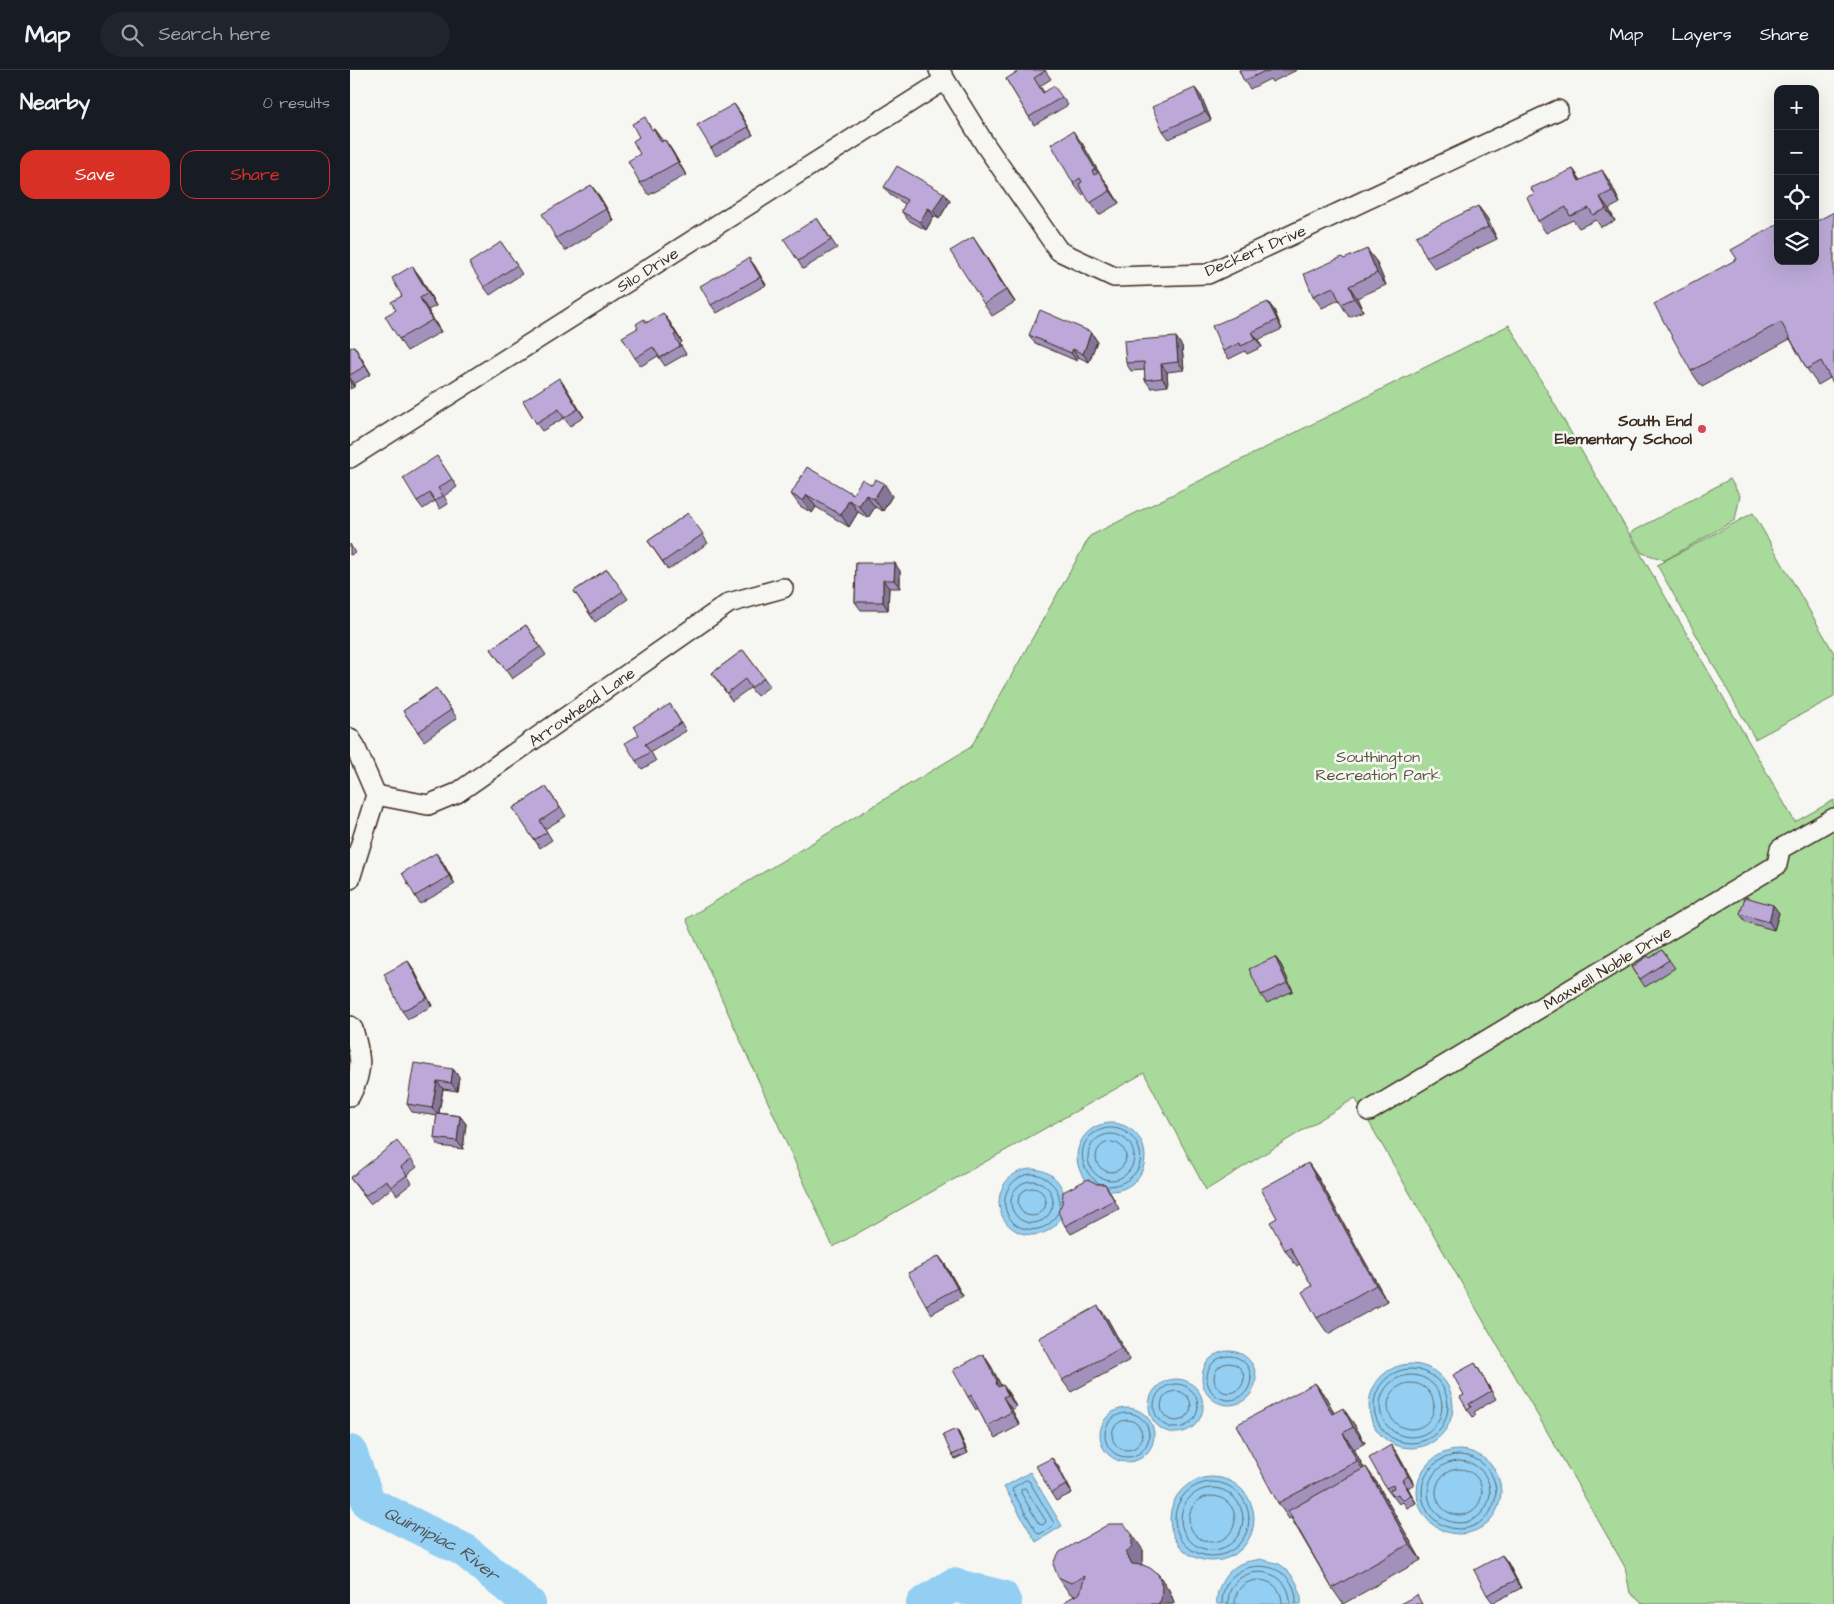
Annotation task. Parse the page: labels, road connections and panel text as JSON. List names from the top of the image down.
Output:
{
  "streets": {
    "street": [
      "Deckert Drive",
      "Silo Drive",
      "Arrowhead Lane",
      "Maxwell Noble Drive"
    ]
  },
  "crossings": [
    ["Deckert Drive", "Silo Drive"]
  ],
  "water": ["Quinnipiac River"],
  "parks": ["Southington Recreation Park"],
  "places": ["South End Elementary School"],
  "page": {
    "header": "Map",
    "search": "Search here",
    "nav": ["Map", "Layers", "Share"],
    "heading": ["Nearby", "0 results"],
    "map_buttons": ["+", "−"],
    "buttons": ["Save", "Share"]
  }
}
